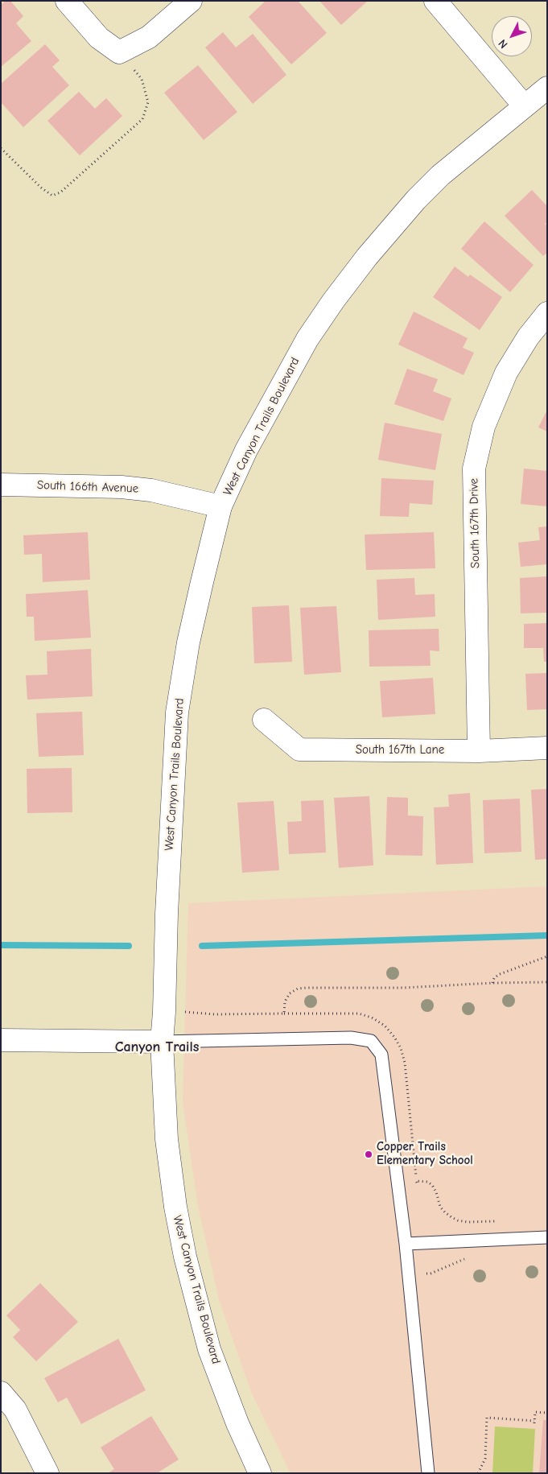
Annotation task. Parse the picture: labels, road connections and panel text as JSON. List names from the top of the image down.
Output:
{
  "streets": {
    "street": [
      "West Canyon Trails Boulevard",
      "South 166th Avenue",
      "South 167th Drive",
      "South 167th Lane"
    ]
  },
  "crossings": [
    ["West Canyon Trails Boulevard", "South 166th Avenue"],
    ["South 167th Drive", "South 167th Lane"]
  ],
  "districts": ["Canyon Trails"],
  "places": ["Copper Trails Elementary School"],
  "north": "bottom left"
}
